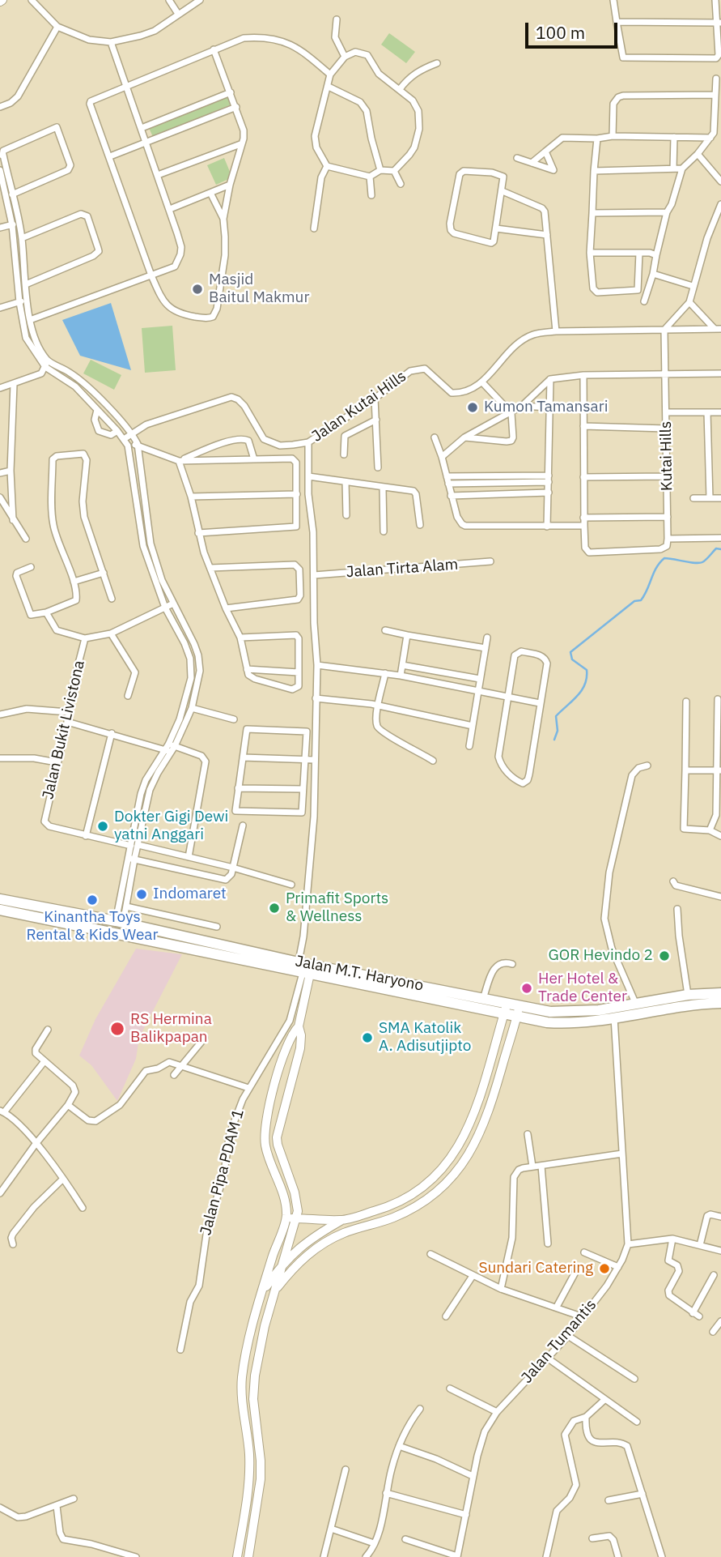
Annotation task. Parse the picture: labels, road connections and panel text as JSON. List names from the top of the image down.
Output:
{
  "streets": {
    "highway": ["Jalan M.T. Haryono"],
    "street": [
      "Jalan Kutai Hills",
      "Kutai Hills",
      "Jalan Tirta Alam",
      "Jalan Bukit Livistona",
      "Jalan Pipa PDAM 1",
      "Jalan Tumantis"
    ]
  },
  "crossings": [
    ["Jalan Kutai Hills", "Kutai Hills"],
    ["Jalan M.T. Haryono", "Jalan Pipa PDAM 1"],
    ["Jalan M.T. Haryono", "Jalan Tumantis"]
  ],
  "places": [
    "Masjid Baitul Makmur",
    "Kumon Tamansari",
    "Dokter Gigi Dewi yatni Anggari",
    "Indomaret",
    "Kinantha Toys Rental & Kids Wear",
    "Primafit Sports & Wellness",
    "GOR Hevindo 2",
    "Her Hotel & Trade Center",
    "RS Hermina Balikpapan",
    "SMA Katolik A. Adisutjipto",
    "Sundari Catering"
  ],
  "scale_bar": "100 m"
}
